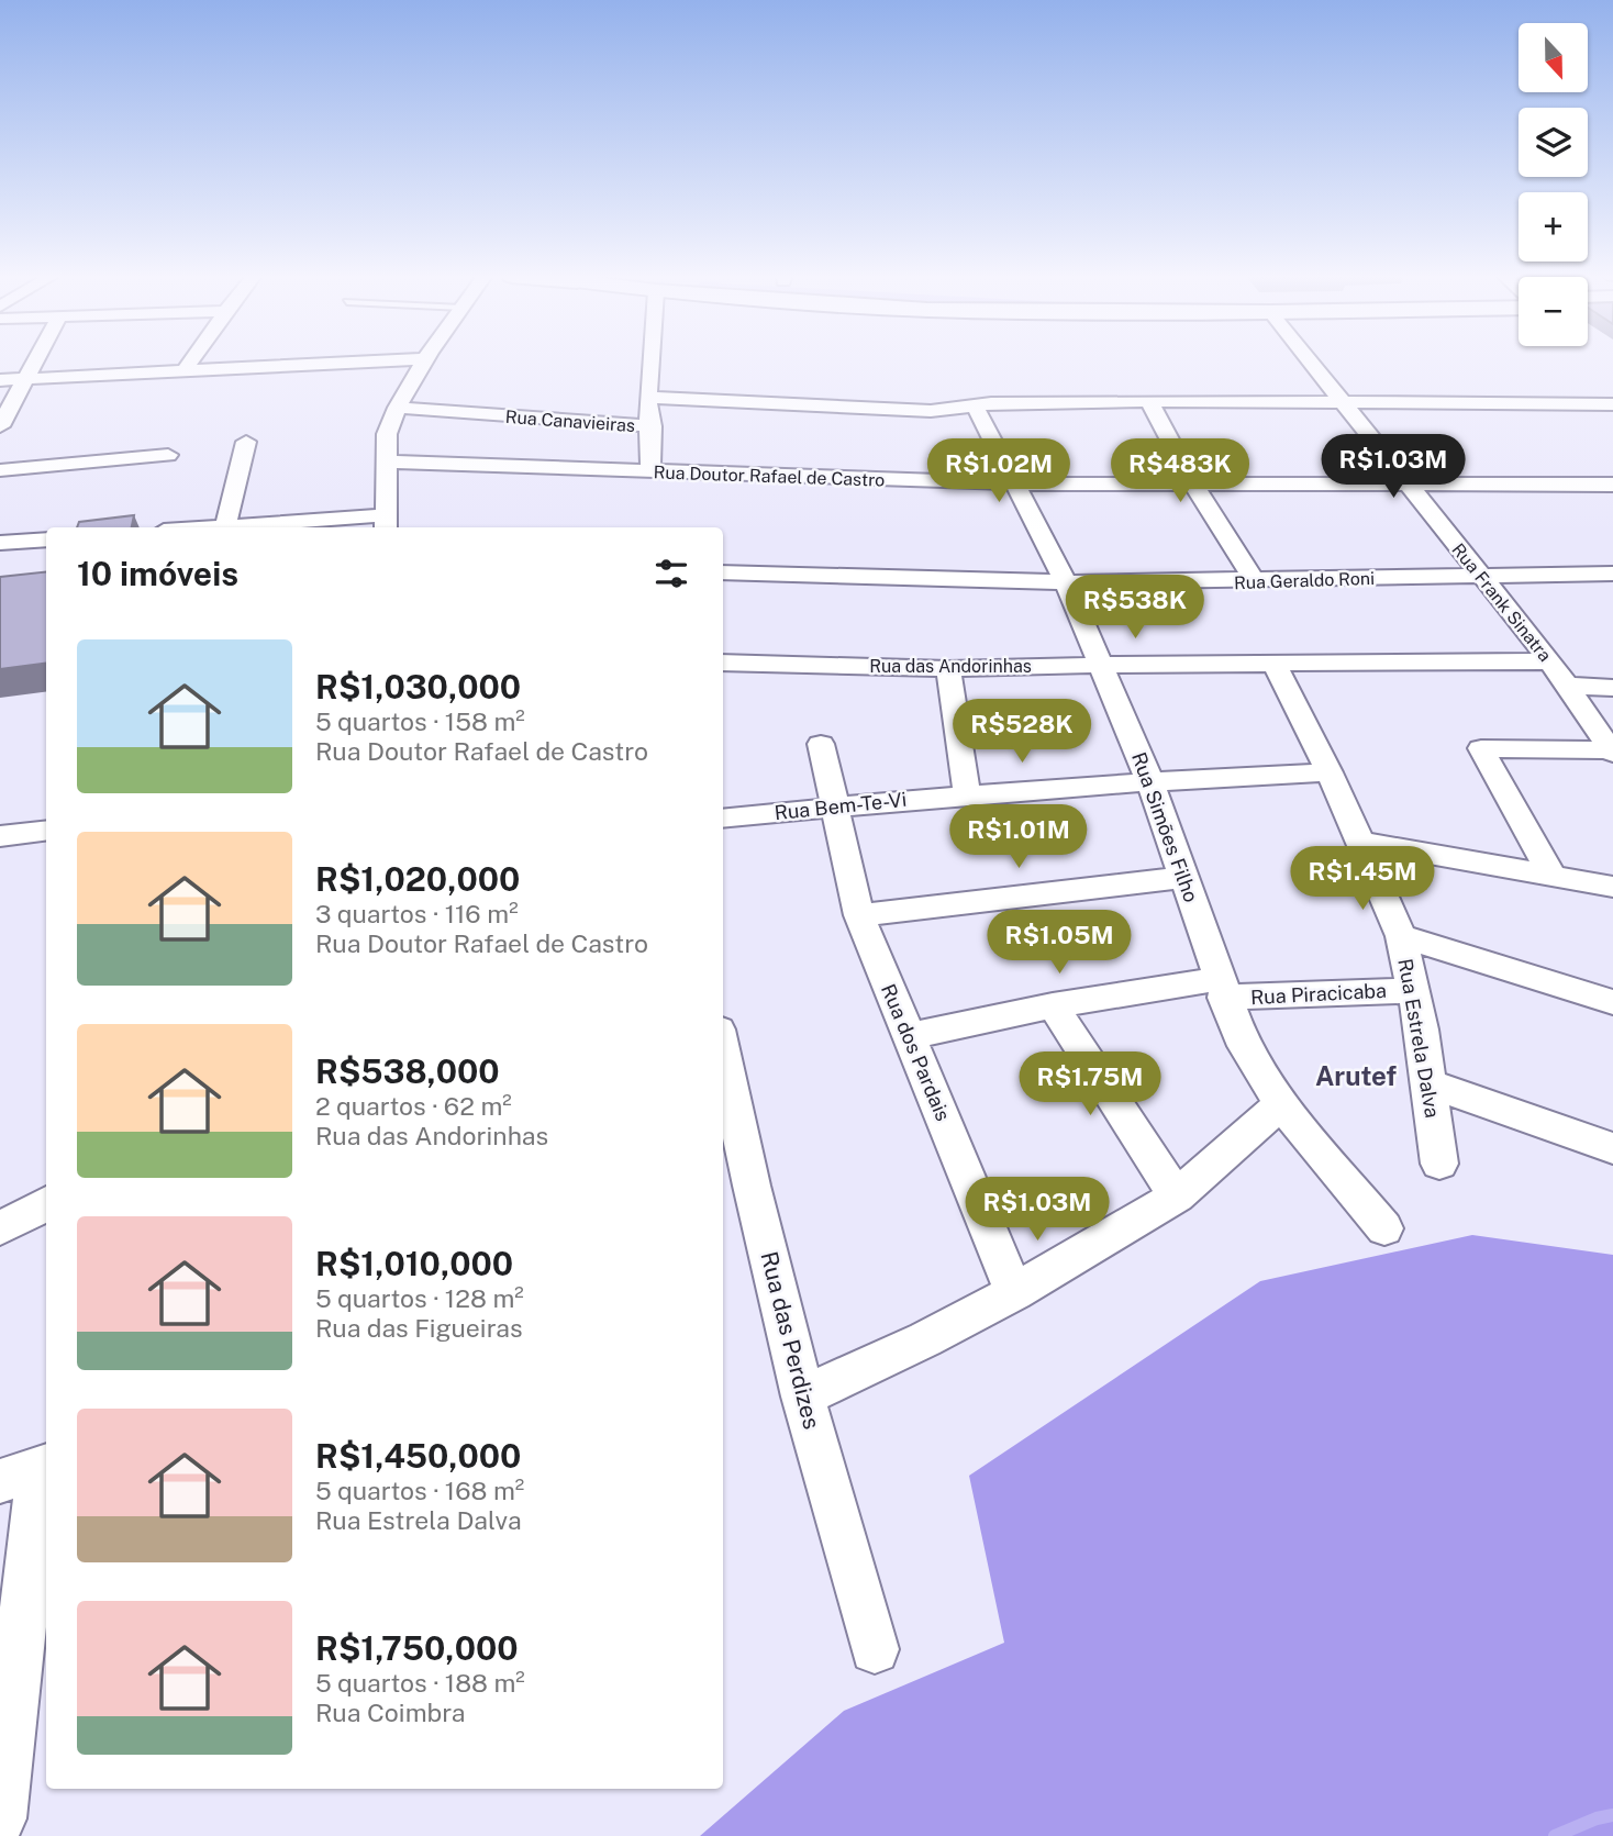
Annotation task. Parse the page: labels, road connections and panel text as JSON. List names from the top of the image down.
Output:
{
  "streets": {
    "street": [
      "Rua Canavieiras",
      "Rua Doutor Rafael de Castro",
      "Rua Geraldo Roni",
      "Rua Frank Sinatra",
      "Rua das Andorinhas",
      "Rua Bem-Te-Vi",
      "Rua Simões Filho",
      "Rua Piracicaba",
      "Rua Estrela Dalva",
      "Rua dos Pardais",
      "Rua das Perdizes"
    ]
  },
  "crossings": [
    ["Rua Doutor Rafael de Castro", "Rua Frank Sinatra"],
    ["Rua Doutor Rafael de Castro", "Rua Simões Filho"],
    ["Rua Geraldo Roni", "Rua Frank Sinatra"],
    ["Rua Geraldo Roni", "Rua Simões Filho"],
    ["Rua Frank Sinatra", "Rua das Andorinhas"],
    ["Rua das Andorinhas", "Rua Simões Filho"],
    ["Rua das Andorinhas", "Rua Estrela Dalva"],
    ["Rua Bem-Te-Vi", "Rua Simões Filho"],
    ["Rua Bem-Te-Vi", "Rua Estrela Dalva"],
    ["Rua Bem-Te-Vi", "Rua dos Pardais"],
    ["Rua Simões Filho", "Rua Piracicaba"],
    ["Rua Piracicaba", "Rua Estrela Dalva"],
    ["Rua Piracicaba", "Rua dos Pardais"]
  ],
  "districts": ["Arutef"],
  "north": "bottom",
  "page": {
    "map_buttons": ["+", "−"],
    "price": [
      "R$1.03M",
      "R$1.02M",
      "R$483K",
      "R$538K",
      "R$528K",
      "R$1.01M",
      "R$1.45M",
      "R$1.05M",
      "R$1.75M",
      "R$1.03M"
    ],
    "heading": "10 imóveis",
    "list": [
      {
        "name": "R$1,030,000",
        "note": "5 quartos · 158 m² · Rua Doutor Rafael de Castro"
      },
      {
        "name": "R$1,020,000",
        "note": "3 quartos · 116 m² · Rua Doutor Rafael de Castro"
      },
      {
        "name": "R$538,000",
        "note": "2 quartos · 62 m² · Rua das Andorinhas"
      },
      {
        "name": "R$1,010,000",
        "note": "5 quartos · 128 m² · Rua das Figueiras"
      },
      {
        "name": "R$1,450,000",
        "note": "5 quartos · 168 m² · Rua Estrela Dalva"
      },
      {
        "name": "R$1,750,000",
        "note": "5 quartos · 188 m² · Rua Coimbra"
      }
    ]
  }
}
